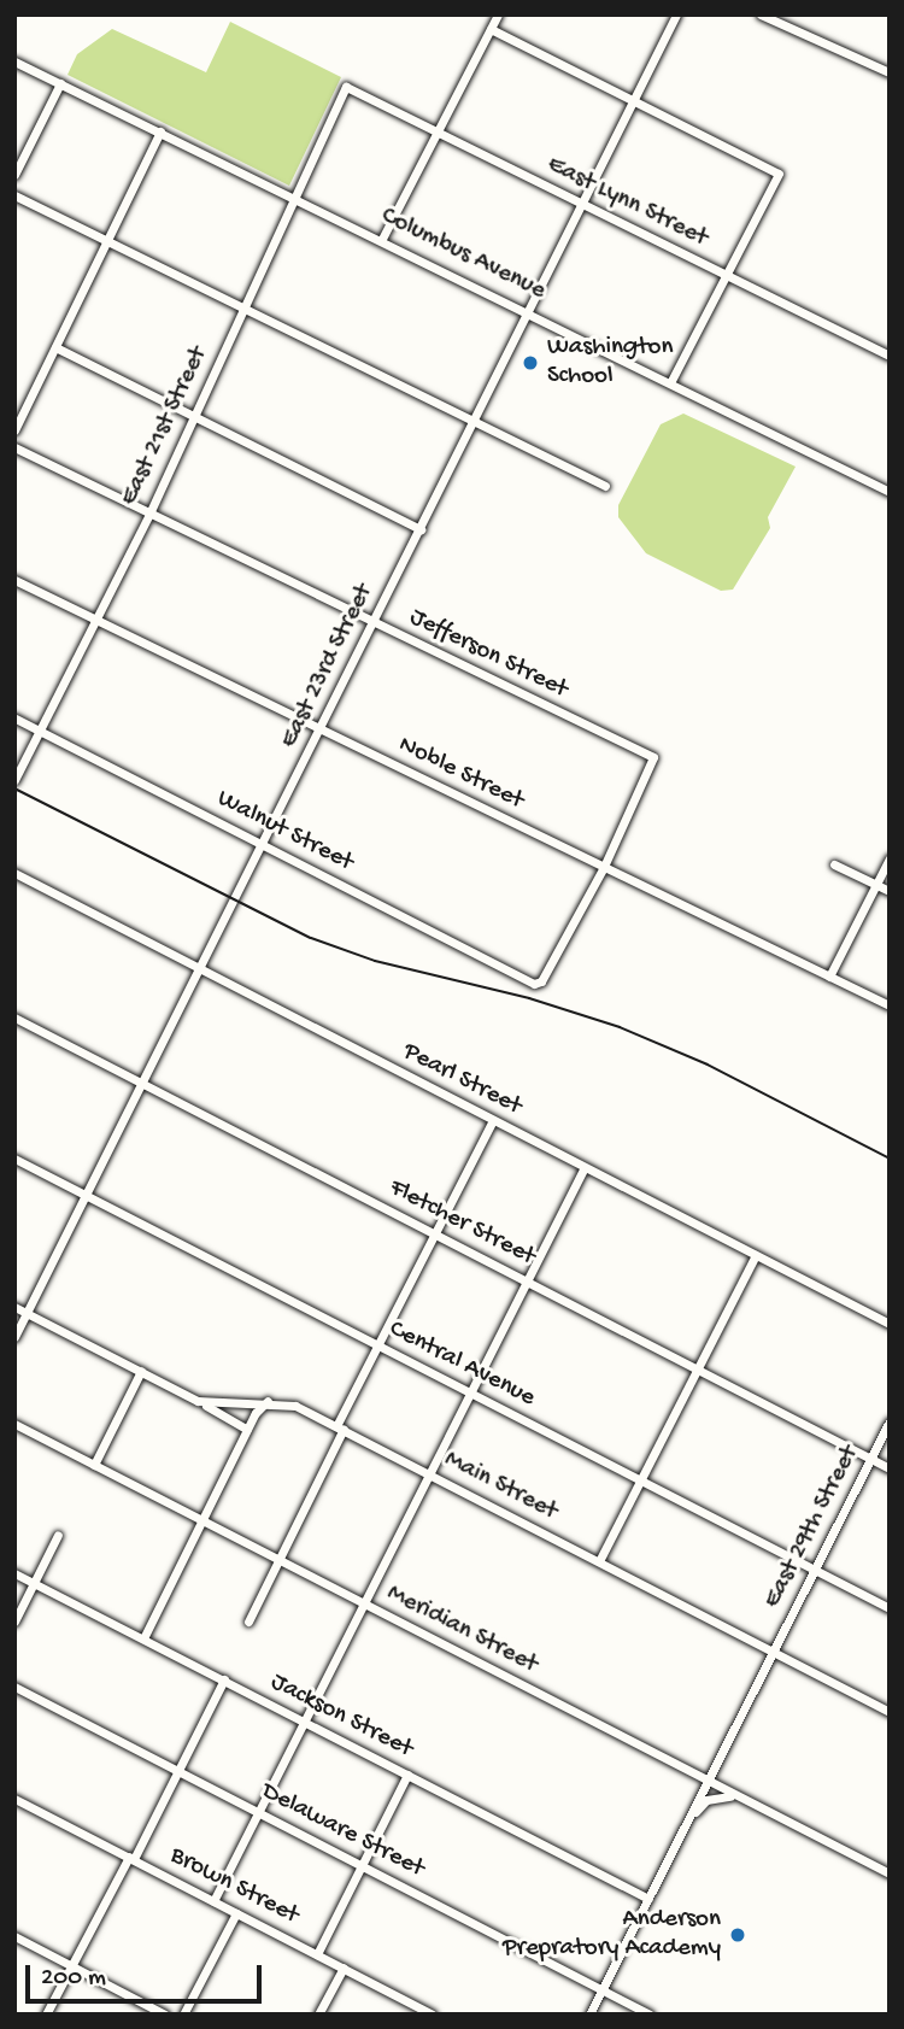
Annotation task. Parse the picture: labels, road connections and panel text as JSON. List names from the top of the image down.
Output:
{
  "streets": {
    "street": [
      "East Lynn Street",
      "Columbus Avenue",
      "East 21st Street",
      "Jefferson Street",
      "East 23rd Street",
      "Noble Street",
      "Walnut Street",
      "Pearl Street",
      "Fletcher Street",
      "Central Avenue",
      "Main Street",
      "East 29th Street",
      "Meridian Street",
      "Jackson Street",
      "Delaware Street",
      "Brown Street"
    ]
  },
  "crossings": [
    ["East Lynn Street", "East 21st Street"],
    ["East Lynn Street", "East 23rd Street"],
    ["Columbus Avenue", "East 21st Street"],
    ["Columbus Avenue", "East 23rd Street"],
    ["East 21st Street", "Jefferson Street"],
    ["East 21st Street", "Noble Street"],
    ["East 21st Street", "Walnut Street"],
    ["Jefferson Street", "East 23rd Street"],
    ["Jefferson Street", "Noble Street"],
    ["Jefferson Street", "Walnut Street"],
    ["East 23rd Street", "Noble Street"],
    ["East 23rd Street", "Walnut Street"],
    ["East 23rd Street", "Pearl Street"],
    ["East 23rd Street", "Fletcher Street"],
    ["East 23rd Street", "Central Avenue"],
    ["East 23rd Street", "Main Street"],
    ["Noble Street", "Walnut Street"],
    ["Fletcher Street", "East 29th Street"],
    ["Central Avenue", "East 29th Street"],
    ["Main Street", "East 29th Street"],
    ["East 29th Street", "Meridian Street"],
    ["East 29th Street", "Jackson Street"],
    ["East 29th Street", "Delaware Street"]
  ],
  "places": ["Washington School", "Anderson Prepratory Academy"],
  "scale_bar": "200 m"
}
